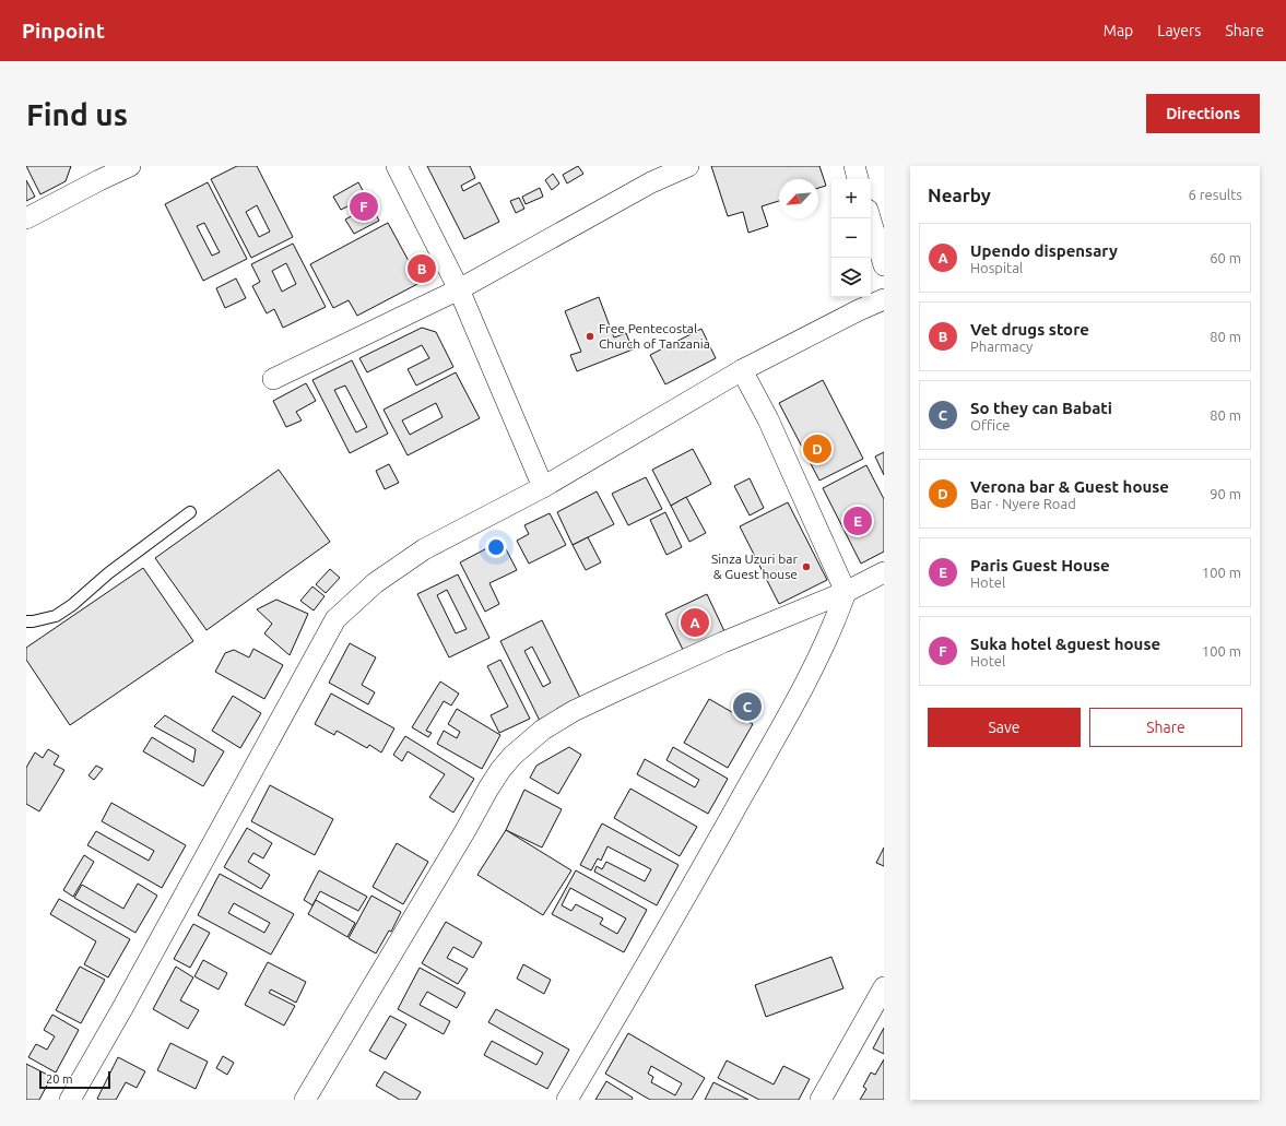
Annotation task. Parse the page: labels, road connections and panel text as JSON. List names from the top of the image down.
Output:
{
  "places": ["Free Pentecostal Church of Tanzania", "Sinza Uzuri bar & Guest house"],
  "scale_bar": "20 m",
  "north": "bottom left",
  "page": {
    "header": "Pinpoint",
    "nav": ["Map", "Layers", "Share"],
    "buttons": [
      "Directions",
      ["Save", "Share"]
    ],
    "title": "Find us",
    "heading": ["Nearby", "6 results"],
    "map_buttons": ["+", "−"],
    "pins": [
      "F",
      "B",
      "D",
      "E",
      "A",
      "C"
    ],
    "list": [
      {
        "mark": "A",
        "name": "Upendo dispensary",
        "note": "Hospital",
        "value": "60 m"
      },
      {
        "mark": "B",
        "name": "Vet drugs store",
        "note": "Pharmacy",
        "value": "80 m"
      },
      {
        "mark": "C",
        "name": "So they can Babati",
        "note": "Office",
        "value": "80 m"
      },
      {
        "mark": "D",
        "name": "Verona bar & Guest house",
        "note": "Bar · Nyere Road",
        "value": "90 m"
      },
      {
        "mark": "E",
        "name": "Paris Guest House",
        "note": "Hotel",
        "value": "100 m"
      },
      {
        "mark": "F",
        "name": "Suka hotel &guest house",
        "note": "Hotel",
        "value": "100 m"
      }
    ],
    "scale": "20 m"
  }
}
